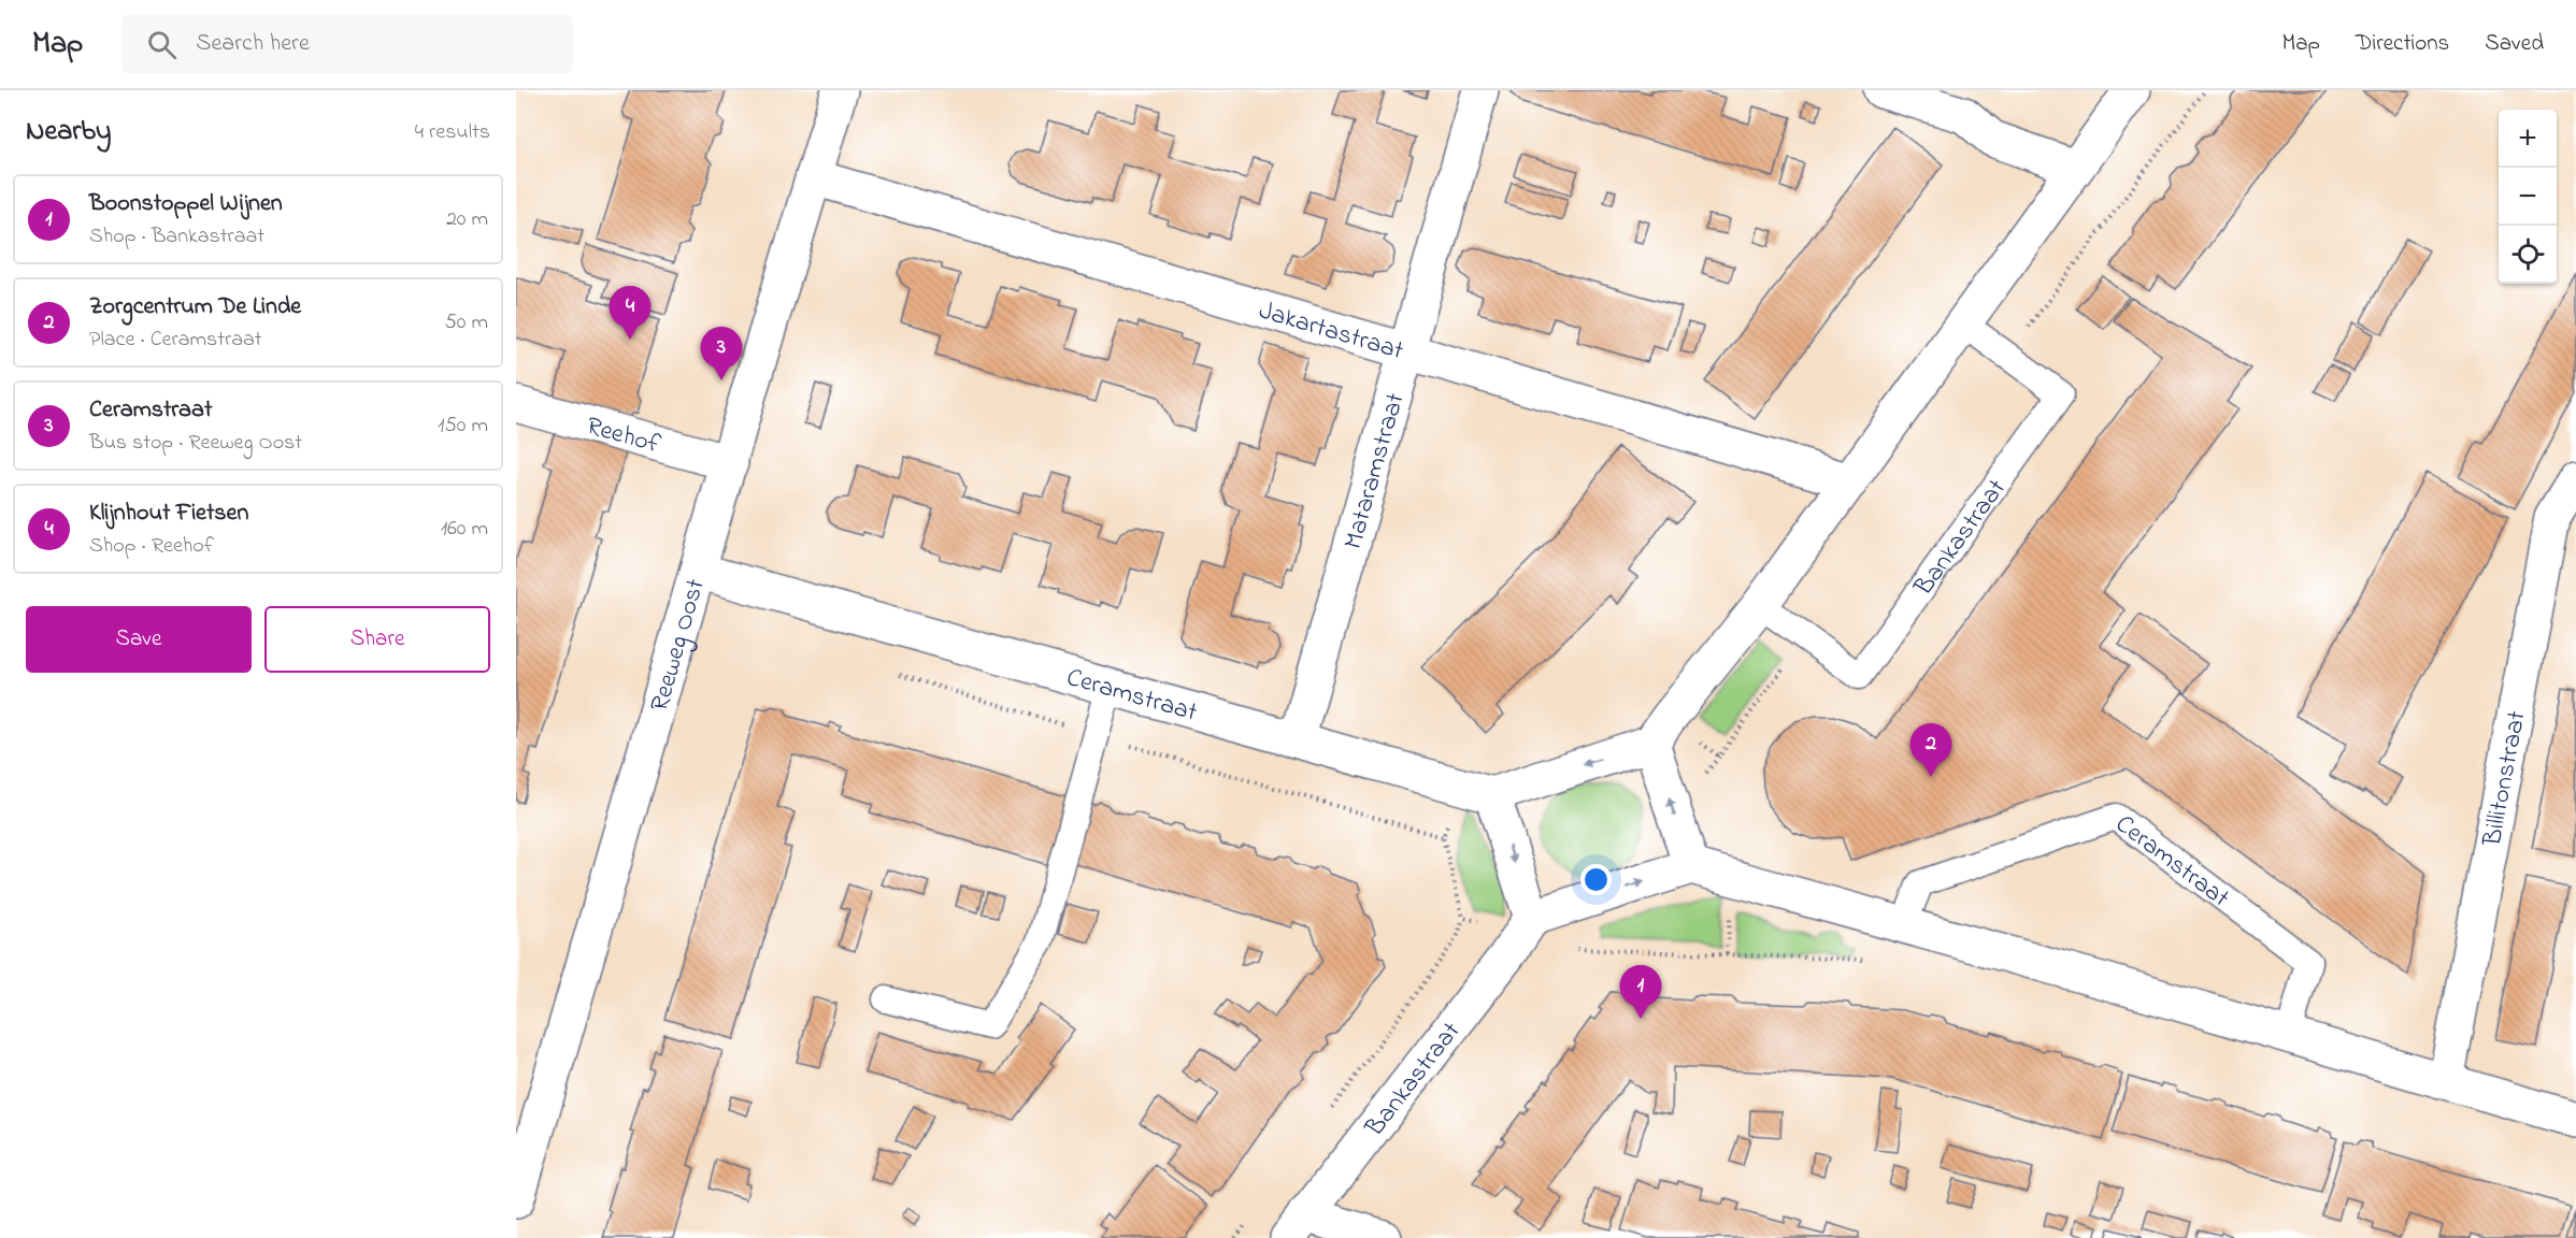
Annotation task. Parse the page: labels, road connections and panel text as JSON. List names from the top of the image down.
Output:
{
  "streets": {
    "street": [
      "Jakartastraat",
      "Reehof",
      "Mataramstraat",
      "Bankastraat",
      "Reeweg Oost",
      "Ceramstraat",
      "Billitonstraat"
    ]
  },
  "crossings": [
    ["Jakartastraat", "Mataramstraat"],
    ["Jakartastraat", "Reeweg Oost"],
    ["Reehof", "Reeweg Oost"],
    ["Mataramstraat", "Ceramstraat"],
    ["Reeweg Oost", "Ceramstraat"]
  ],
  "page": {
    "header": "Map",
    "search": "Search here",
    "nav": ["Map", "Directions", "Saved"],
    "heading": ["Nearby", "4 results"],
    "map_buttons": ["+", "−"],
    "list": [
      {
        "mark": "1",
        "name": "Boonstoppel Wijnen",
        "note": "Shop · Bankastraat",
        "value": "20 m"
      },
      {
        "mark": "2",
        "name": "Zorgcentrum De Linde",
        "note": "Place · Ceramstraat",
        "value": "50 m"
      },
      {
        "mark": "3",
        "name": "Ceramstraat",
        "note": "Bus stop · Reeweg Oost",
        "value": "150 m"
      },
      {
        "mark": "4",
        "name": "Klijnhout Fietsen",
        "note": "Shop · Reehof",
        "value": "160 m"
      }
    ],
    "pins": [
      "4",
      "3",
      "2",
      "1"
    ],
    "buttons": ["Save", "Share"]
  }
}
